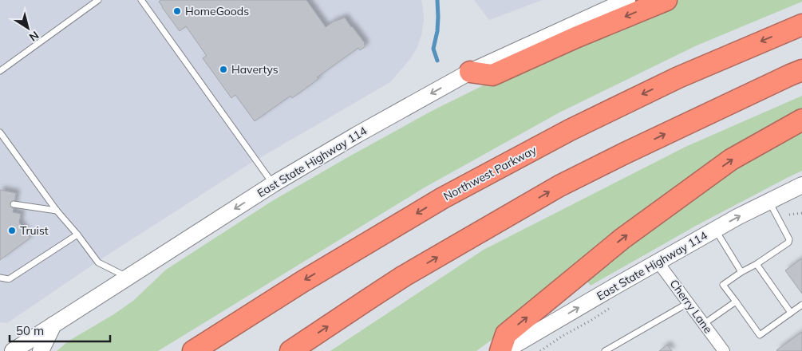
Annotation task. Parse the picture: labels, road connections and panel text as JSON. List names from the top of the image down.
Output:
{
  "streets": {
    "highway": ["Northwest Parkway"],
    "main road": ["East State Highway 114"],
    "street": ["Cherry Lane"]
  },
  "crossings": [
    ["East State Highway 114", "Cherry Lane"]
  ],
  "places": ["HomeGoods", "Havertys", "Truist"],
  "scale_bar": "50 m",
  "north": "bottom right"
}
